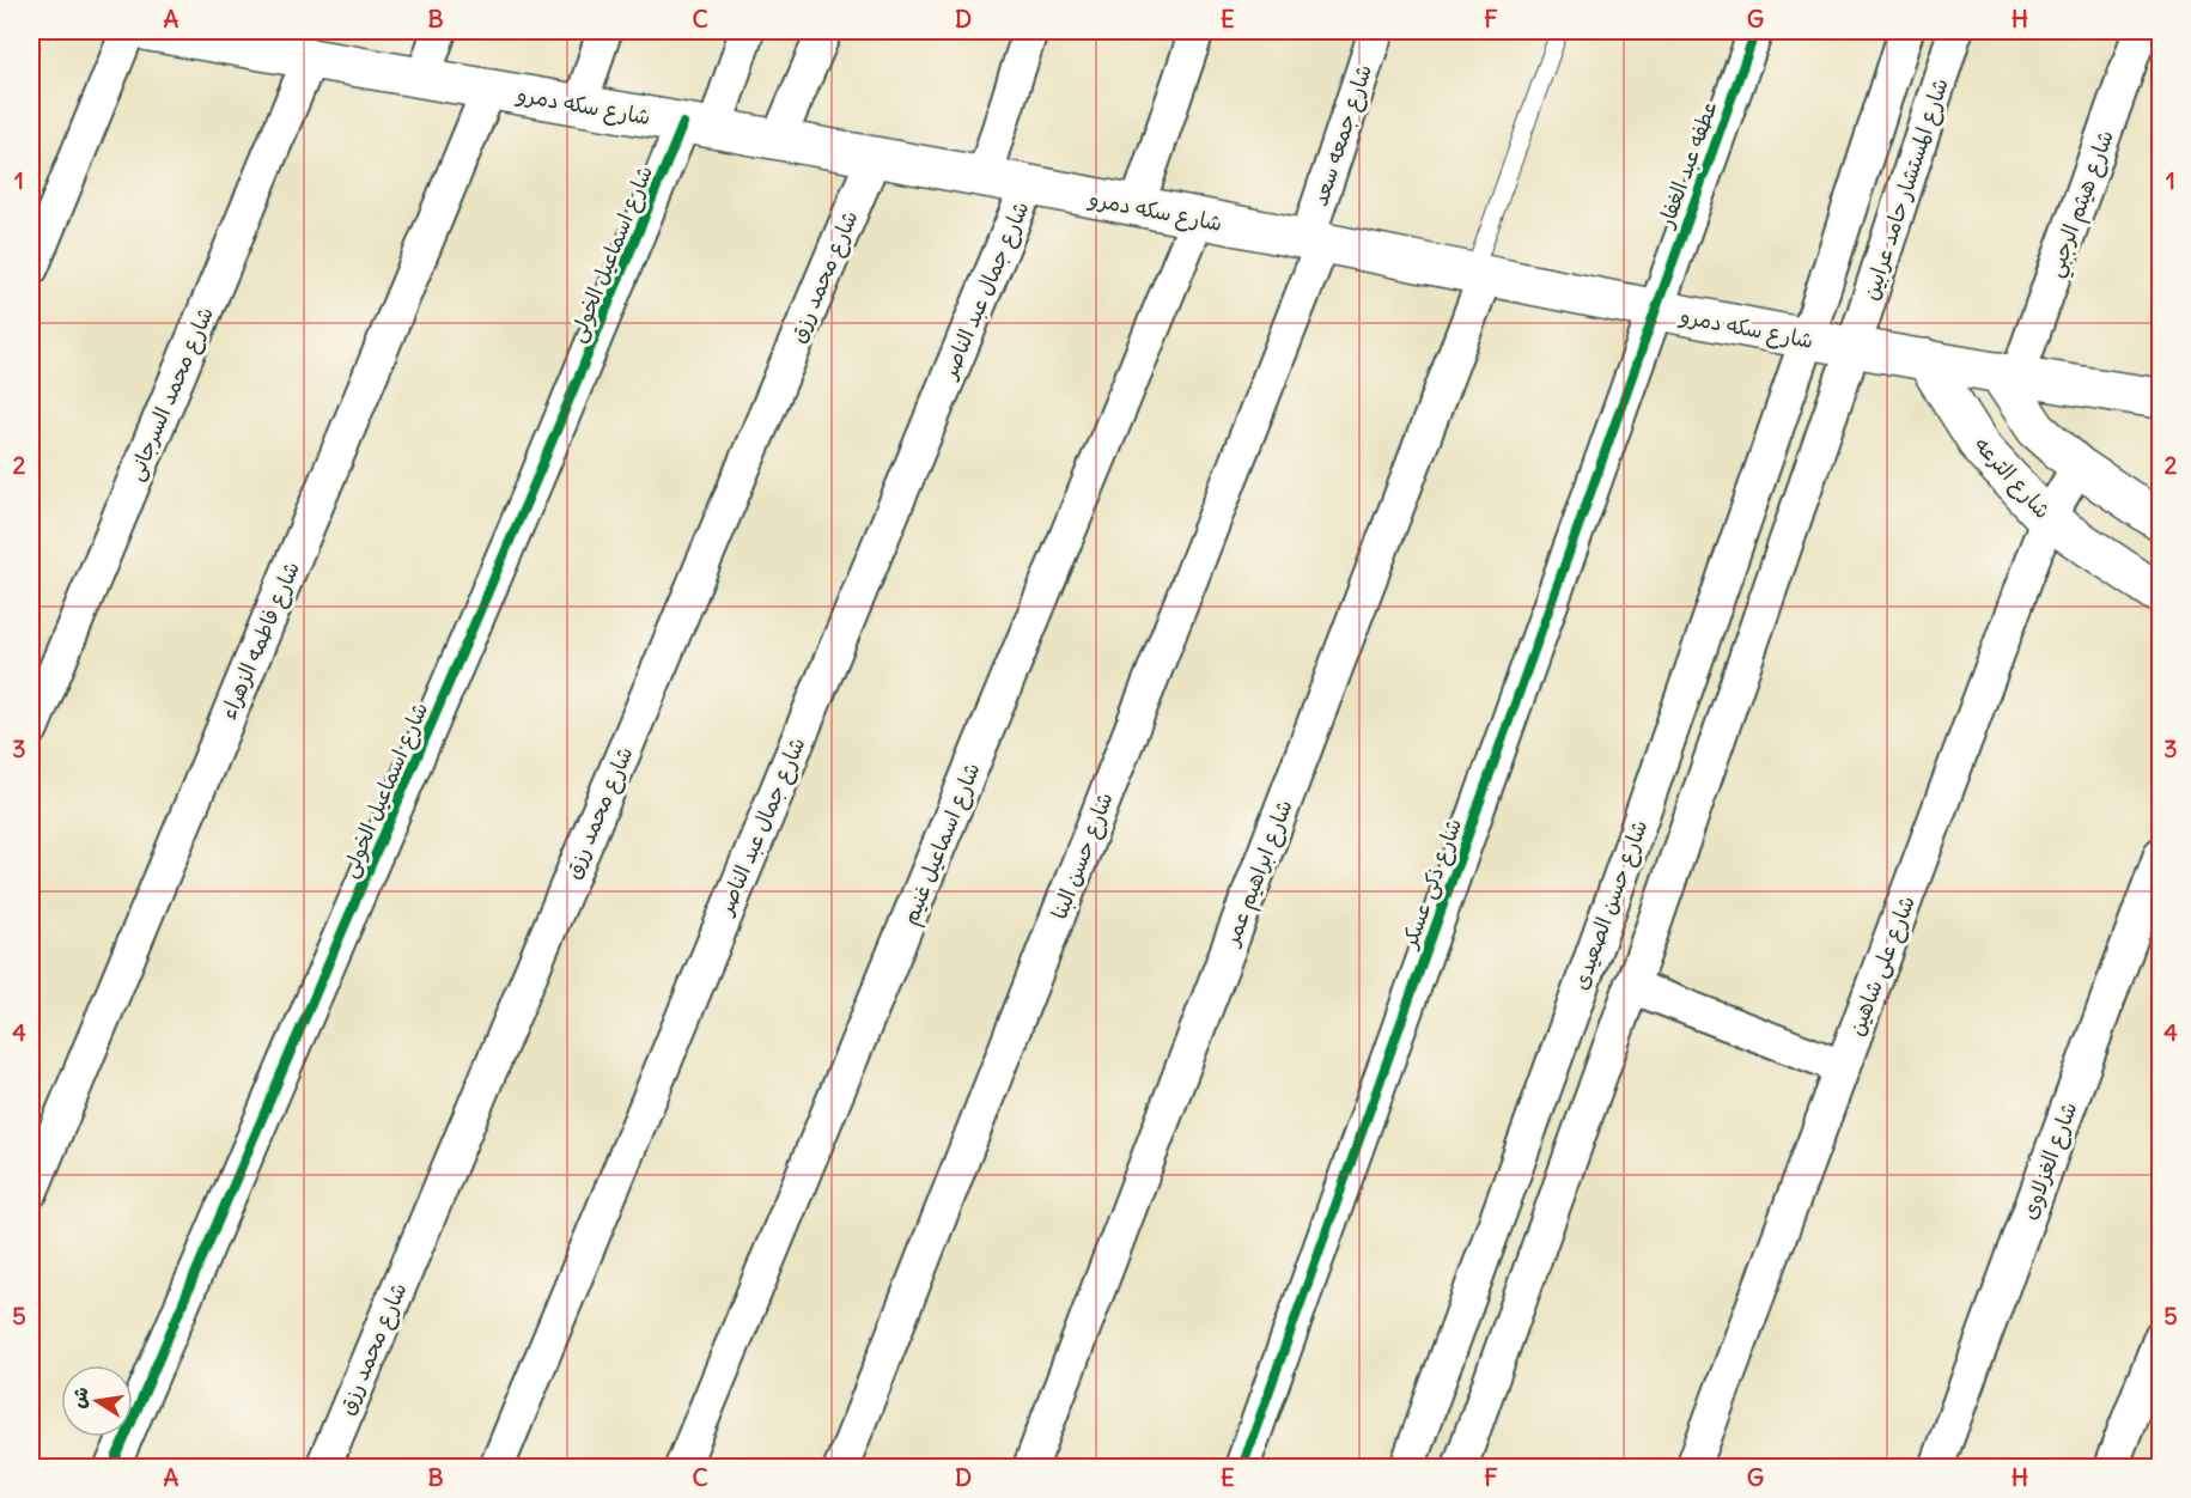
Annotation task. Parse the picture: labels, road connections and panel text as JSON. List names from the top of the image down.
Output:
{
  "streets": {
    "main road": ["شارع سكه دمرو", "شارع الترعه"],
    "street": [
      "شارع جمعه سعد",
      "عطفه عبد الغفار",
      "شارع المستشار حامد عرابين",
      "شارع هيثم الرجبي",
      "شارع اسماعيل الخولى",
      "شارع محمد رزق",
      "شارع جمال عبد الناصر",
      "شارع محمد السرجانى",
      "شارع فاطمه الزهراء",
      "شارع اسماعيل غنيم",
      "شارع حسن البنا",
      "شارع ابراهيم عمر",
      "شارع ذكى عسكر",
      "شارع حسن الصعيدى",
      "شارع على شاهين",
      "شارع الغزلاوى"
    ]
  },
  "crossings": [
    ["شارع سكه دمرو", "شارع جمعه سعد"],
    ["شارع سكه دمرو", "عطفه عبد الغفار"],
    ["شارع سكه دمرو", "شارع المستشار حامد عرابين"],
    ["شارع سكه دمرو", "شارع هيثم الرجبي"],
    ["شارع سكه دمرو", "شارع اسماعيل الخولى"],
    ["شارع سكه دمرو", "شارع محمد رزق"],
    ["شارع سكه دمرو", "شارع جمال عبد الناصر"],
    ["شارع سكه دمرو", "شارع محمد السرجانى"],
    ["شارع سكه دمرو", "شارع الترعه"],
    ["شارع سكه دمرو", "شارع فاطمه الزهراء"],
    ["شارع سكه دمرو", "شارع اسماعيل غنيم"],
    ["شارع سكه دمرو", "شارع حسن البنا"],
    ["شارع سكه دمرو", "شارع ابراهيم عمر"],
    ["شارع سكه دمرو", "شارع ذكى عسكر"],
    ["شارع سكه دمرو", "شارع حسن الصعيدى"],
    ["شارع جمعه سعد", "شارع حسن البنا"],
    ["عطفه عبد الغفار", "شارع ذكى عسكر"],
    ["شارع الترعه", "شارع على شاهين"]
  ],
  "north": "left",
  "grid": {
    "columns": [
      "A",
      "B",
      "C",
      "D",
      "E",
      "F",
      "G",
      "H"
    ],
    "rows": [
      "1",
      "2",
      "3",
      "4",
      "5"
    ]
  }
}
